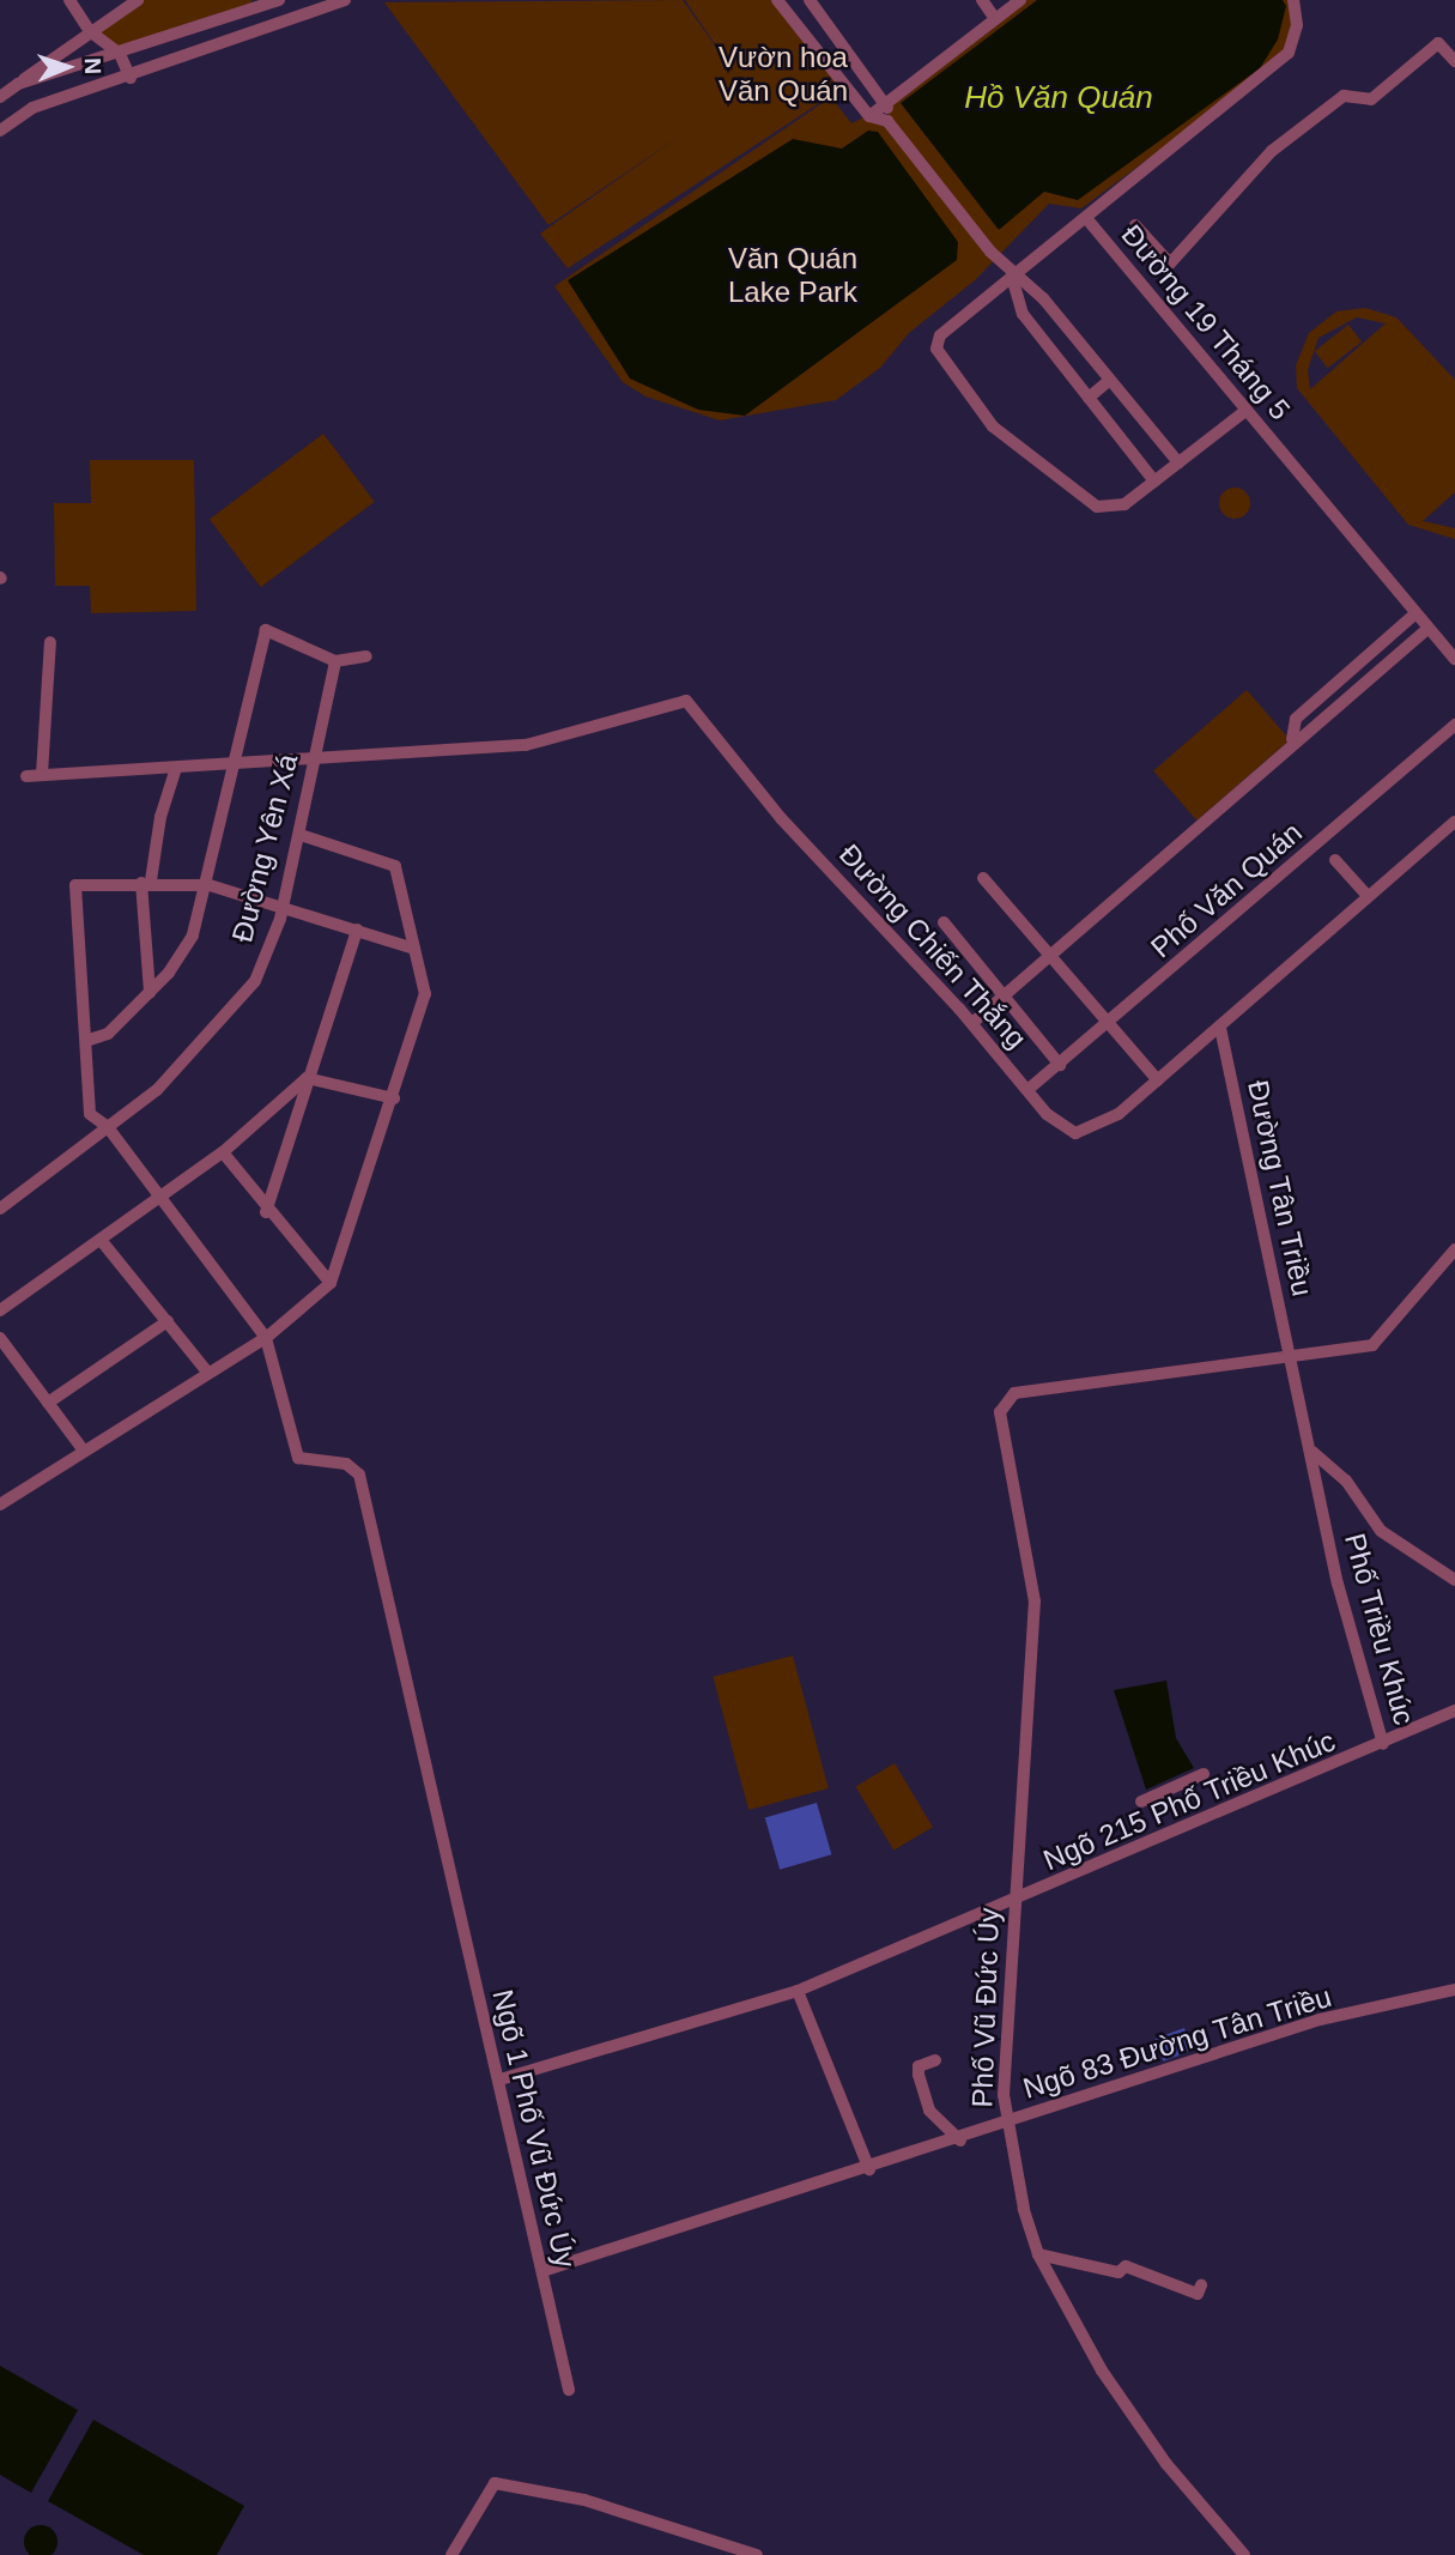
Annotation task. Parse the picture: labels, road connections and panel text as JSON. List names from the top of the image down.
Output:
{
  "streets": {
    "street": [
      "Đường 19 Tháng 5",
      "Đường Yên Xá",
      "Phố Văn Quán",
      "Đường Chiến Thắng",
      "Đường Tân Triều",
      "Phố Triều Khúc",
      "Ngõ 215 Phố Triều Khúc",
      "Phố Vũ Đức Úy",
      "Ngõ 83 Đường Tân Triều",
      "Ngõ 1 Phố Vũ Đức Úy"
    ]
  },
  "crossings": [
    ["Đường Yên Xá", "Đường Chiến Thắng"],
    ["Phố Văn Quán", "Đường Chiến Thắng"],
    ["Đường Chiến Thắng", "Đường Tân Triều"],
    ["Đường Tân Triều", "Phố Triều Khúc"],
    ["Đường Tân Triều", "Phố Vũ Đức Úy"],
    ["Phố Triều Khúc", "Ngõ 215 Phố Triều Khúc"],
    ["Ngõ 215 Phố Triều Khúc", "Phố Vũ Đức Úy"],
    ["Ngõ 215 Phố Triều Khúc", "Ngõ 1 Phố Vũ Đức Úy"],
    ["Phố Vũ Đức Úy", "Ngõ 83 Đường Tân Triều"],
    ["Ngõ 83 Đường Tân Triều", "Ngõ 1 Phố Vũ Đức Úy"]
  ],
  "water": ["Hồ Văn Quán"],
  "parks": ["Vườn hoa Văn Quán", "Văn Quán Lake Park"],
  "north": "right"
}
